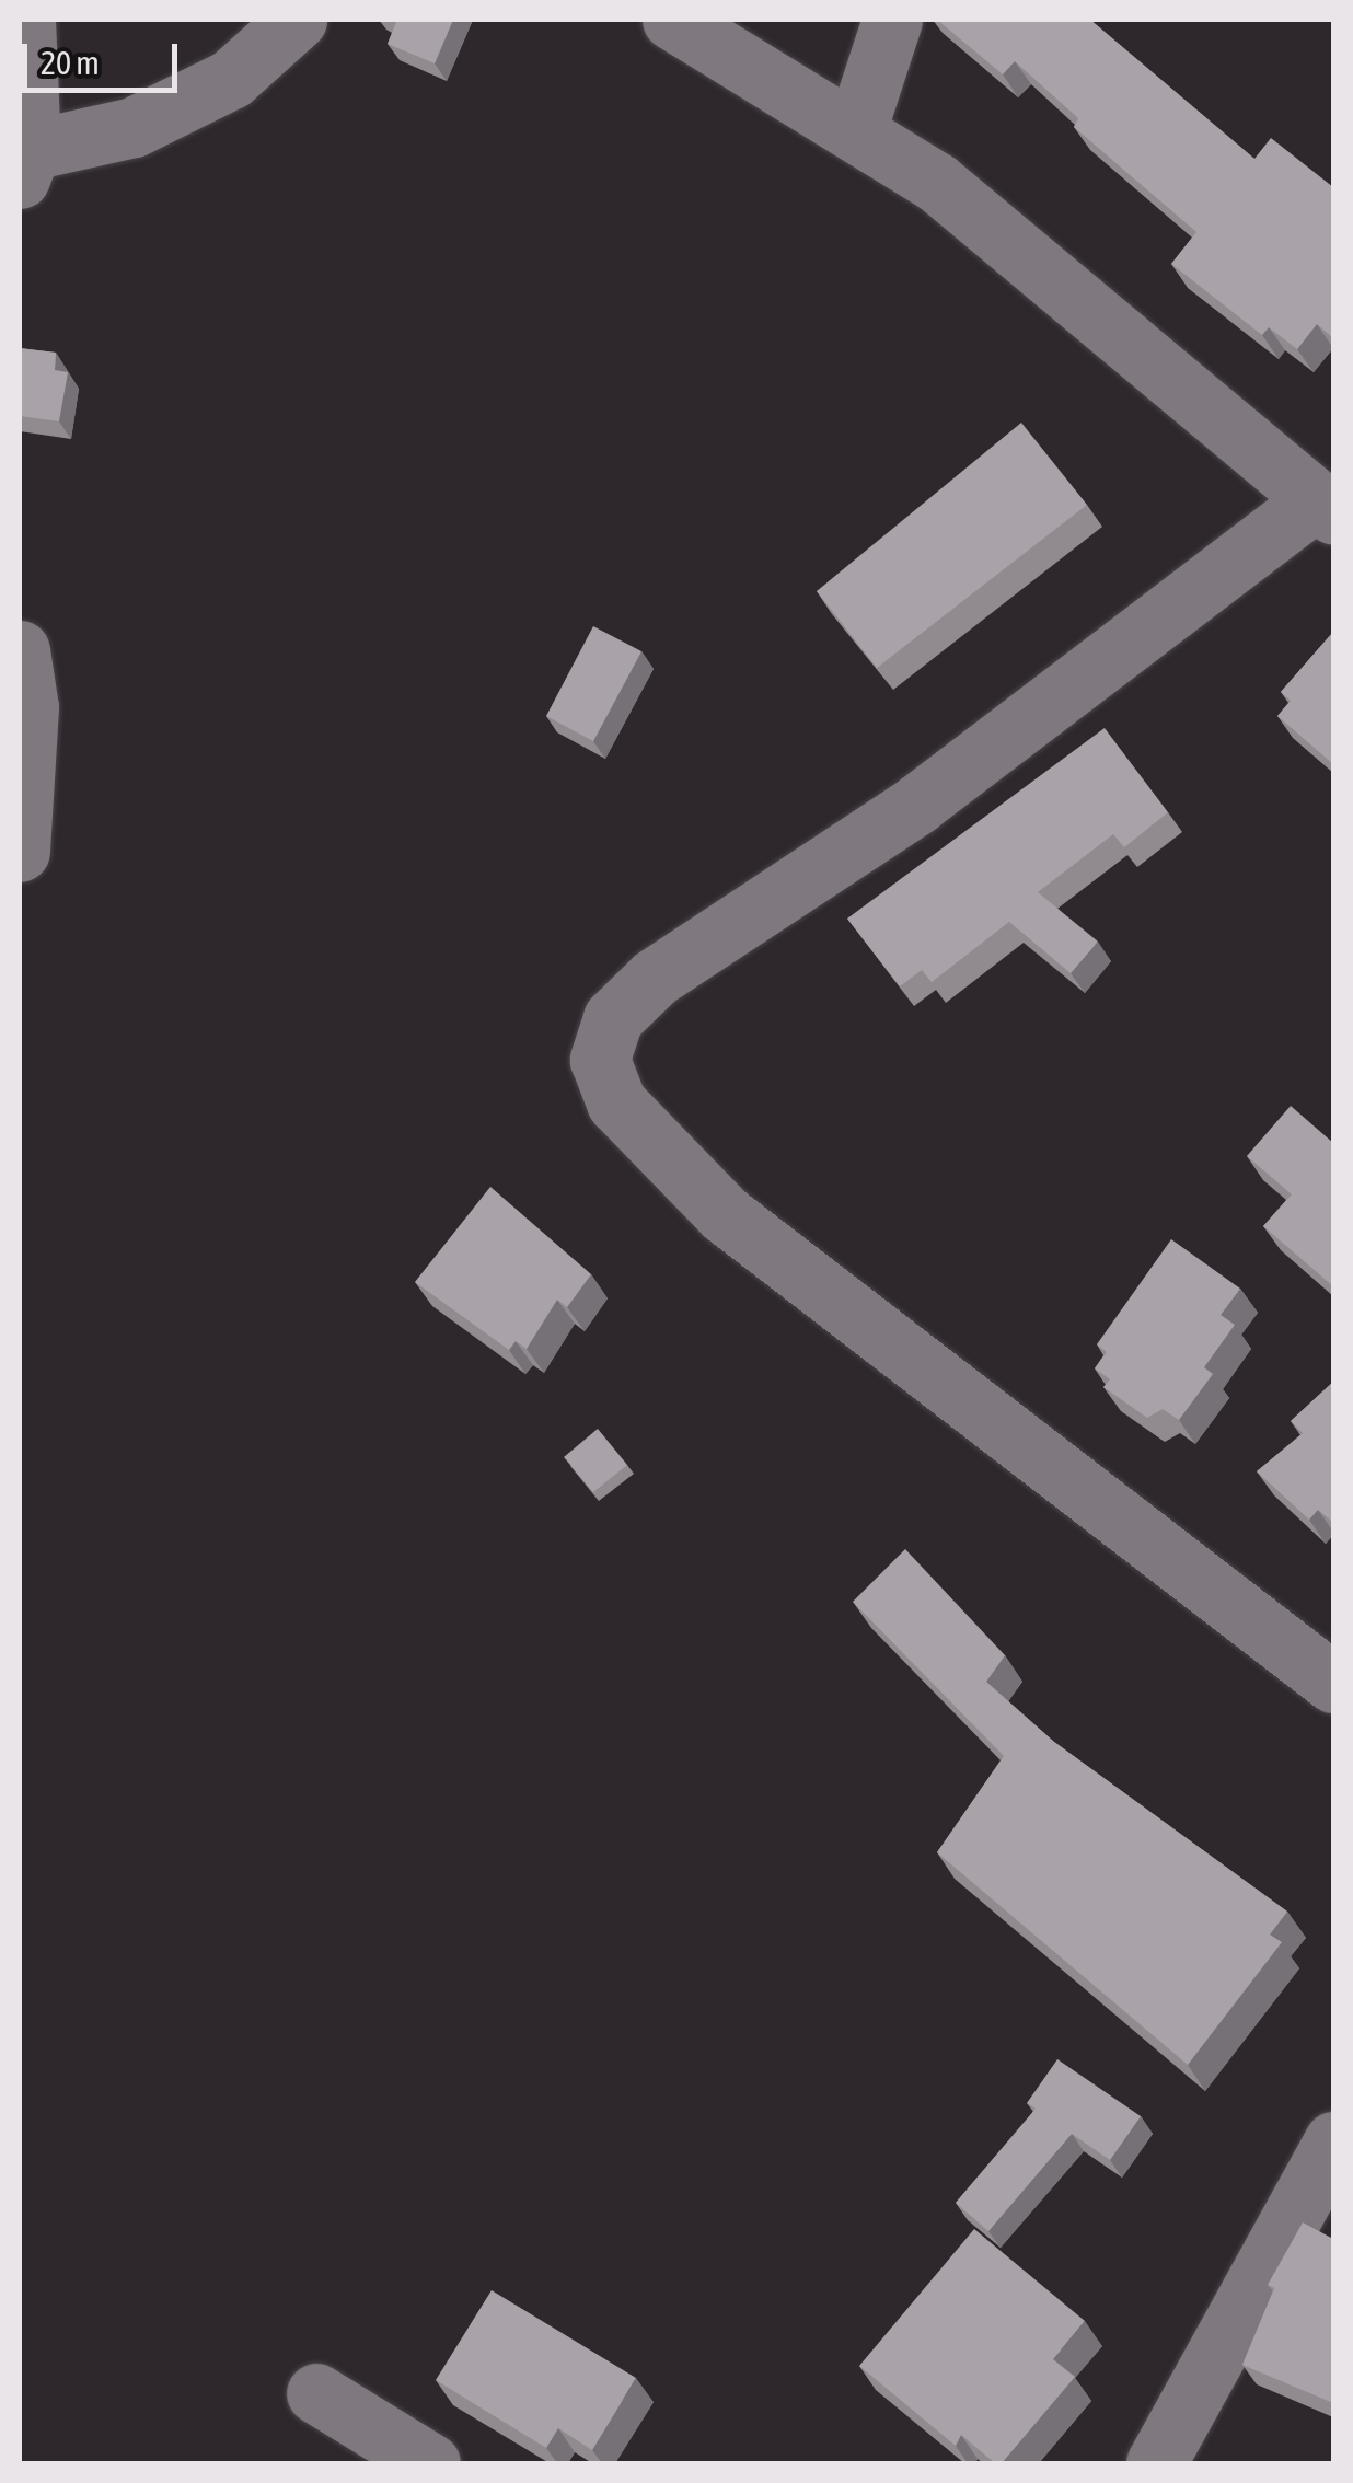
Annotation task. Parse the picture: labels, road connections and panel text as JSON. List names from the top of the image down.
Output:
{
  "scale_bar": "20 m"
}
